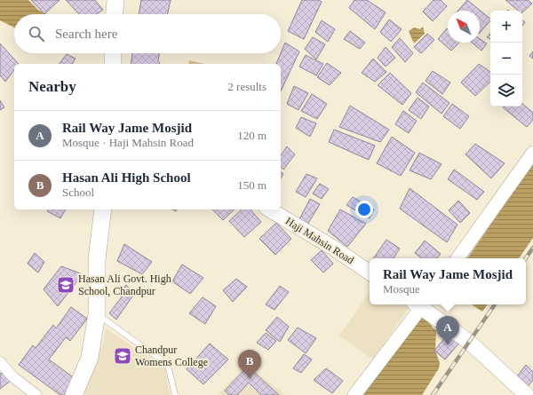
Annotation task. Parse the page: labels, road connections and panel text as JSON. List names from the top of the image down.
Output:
{
  "streets": {
    "main road": ["Haji Mahsin Road"]
  },
  "places": {
    "school or university": ["Hasan Ali Govt. High School, Chandpur", "Chandpur Womens College"]
  },
  "north": "top left",
  "page": {
    "map_buttons": ["+", "−"],
    "search": "Search here",
    "heading": ["Nearby", "2 results"],
    "list": [
      {
        "mark": "A",
        "name": "Rail Way Jame Mosjid",
        "note": "Mosque · Haji Mahsin Road",
        "value": "120 m"
      },
      {
        "mark": "B",
        "name": "Hasan Ali High School",
        "note": "School",
        "value": "150 m"
      }
    ],
    "popup": ["Rail Way Jame Mosjid", "Mosque"],
    "pins": ["A", "B"]
  }
}
